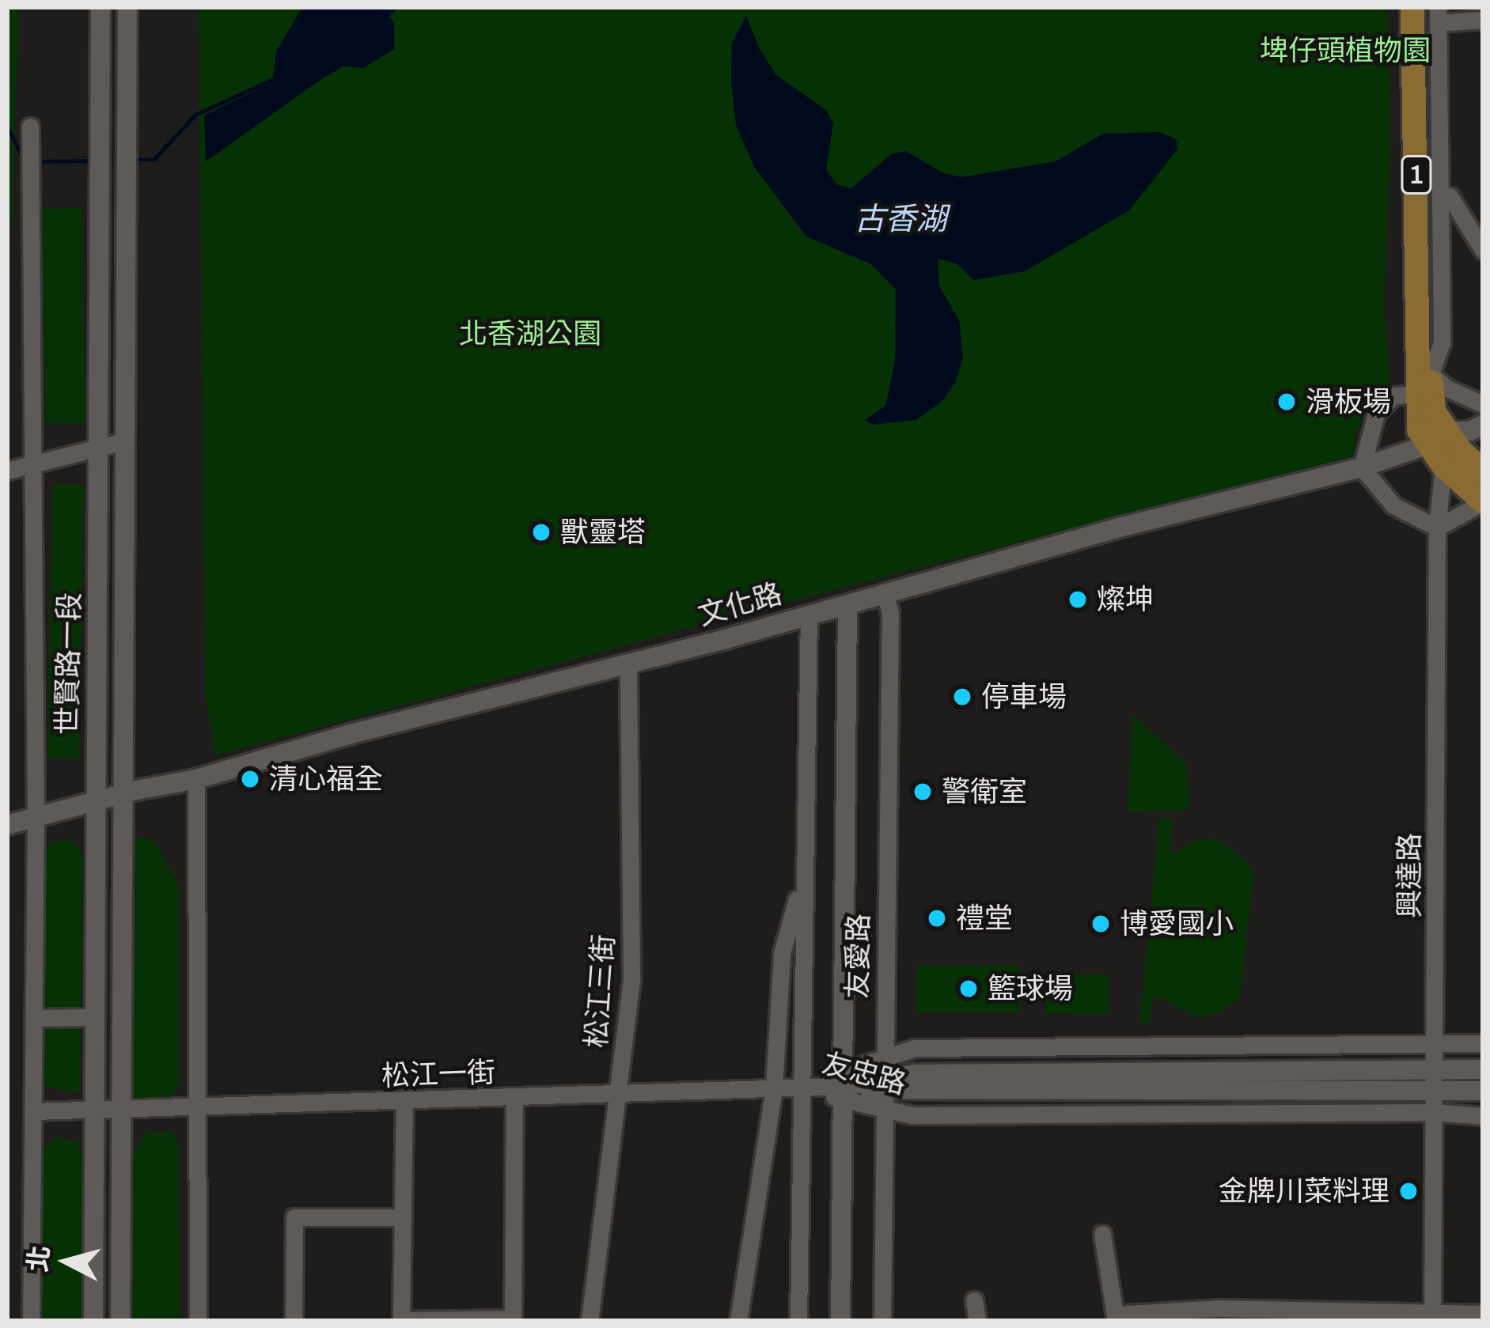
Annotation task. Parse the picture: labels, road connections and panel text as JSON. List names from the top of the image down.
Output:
{
  "streets": {
    "main road": ["1"],
    "street": [
      "文化路",
      "世賢路一段",
      "興達路",
      "友愛路",
      "松江三街",
      "友忠路",
      "松江一街"
    ]
  },
  "crossings": [
    ["1", "文化路"],
    ["1", "興達路"],
    ["文化路", "世賢路一段"],
    ["文化路", "興達路"],
    ["文化路", "友愛路"],
    ["文化路", "松江三街"],
    ["世賢路一段", "松江一街"],
    ["興達路", "友忠路"],
    ["友愛路", "友忠路"],
    ["友愛路", "松江一街"],
    ["松江三街", "松江一街"],
    ["友忠路", "松江一街"]
  ],
  "water": ["古香湖"],
  "parks": ["埤仔頭植物園", "北香湖公園"],
  "places": [
    "滑板場",
    "獸靈塔",
    "燦坤",
    "停車場",
    "清心福全",
    "警衛室",
    "禮堂",
    "博愛國小",
    "籃球場",
    "金牌川菜料理"
  ],
  "north": "left"
}
